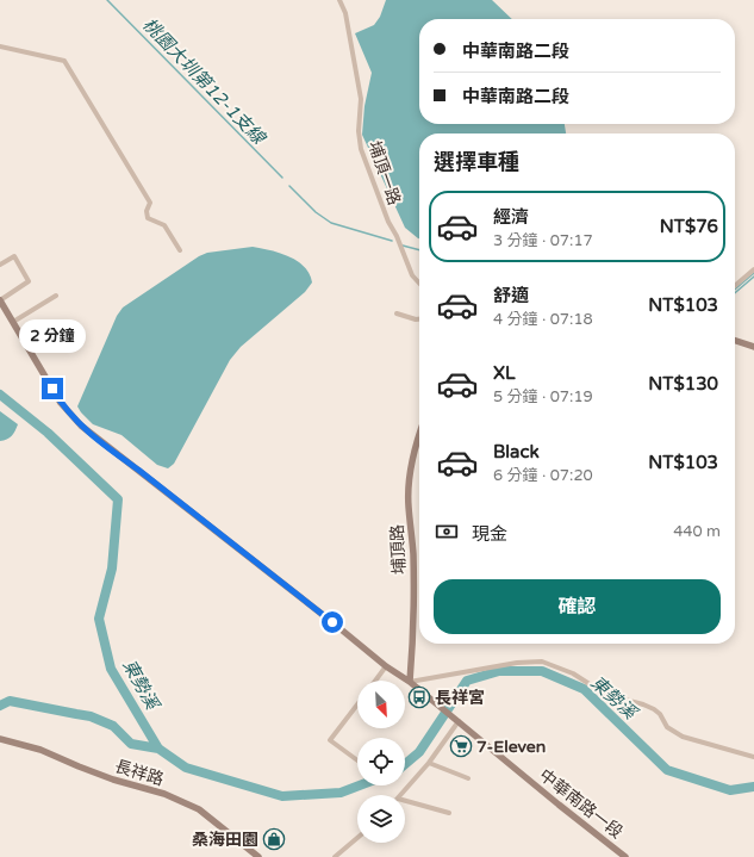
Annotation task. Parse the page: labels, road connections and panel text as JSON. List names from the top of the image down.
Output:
{
  "streets": {
    "main road": ["埔頂路", "長祥路", "中華南路一段"],
    "street": ["埔頂一路"]
  },
  "crossings": [
    ["埔頂路", "中華南路一段"]
  ],
  "water": ["桃園大圳第12-1支線", "東勢溪"],
  "places": {
    "bus stop": ["長祥宮"],
    "supermarket": ["7-Eleven"],
    "shop": ["桑海田園"]
  },
  "north": "bottom right",
  "page": {
    "banner": ["中華南路二段", "中華南路二段"],
    "heading": "選擇車種",
    "list": [
      {
        "name": "經濟",
        "note": "3 分鐘 · 07:17",
        "value": "NT$76"
      },
      {
        "name": "舒適",
        "note": "4 分鐘 · 07:18",
        "value": "NT$103"
      },
      {
        "name": "XL",
        "note": "5 分鐘 · 07:19",
        "value": "NT$130"
      },
      {
        "name": "Black",
        "note": "6 分鐘 · 07:20",
        "value": "NT$103"
      }
    ],
    "bubble": "2 分鐘",
    "pay": ["現金", "440 m"],
    "buttons": "確認"
  }
}
